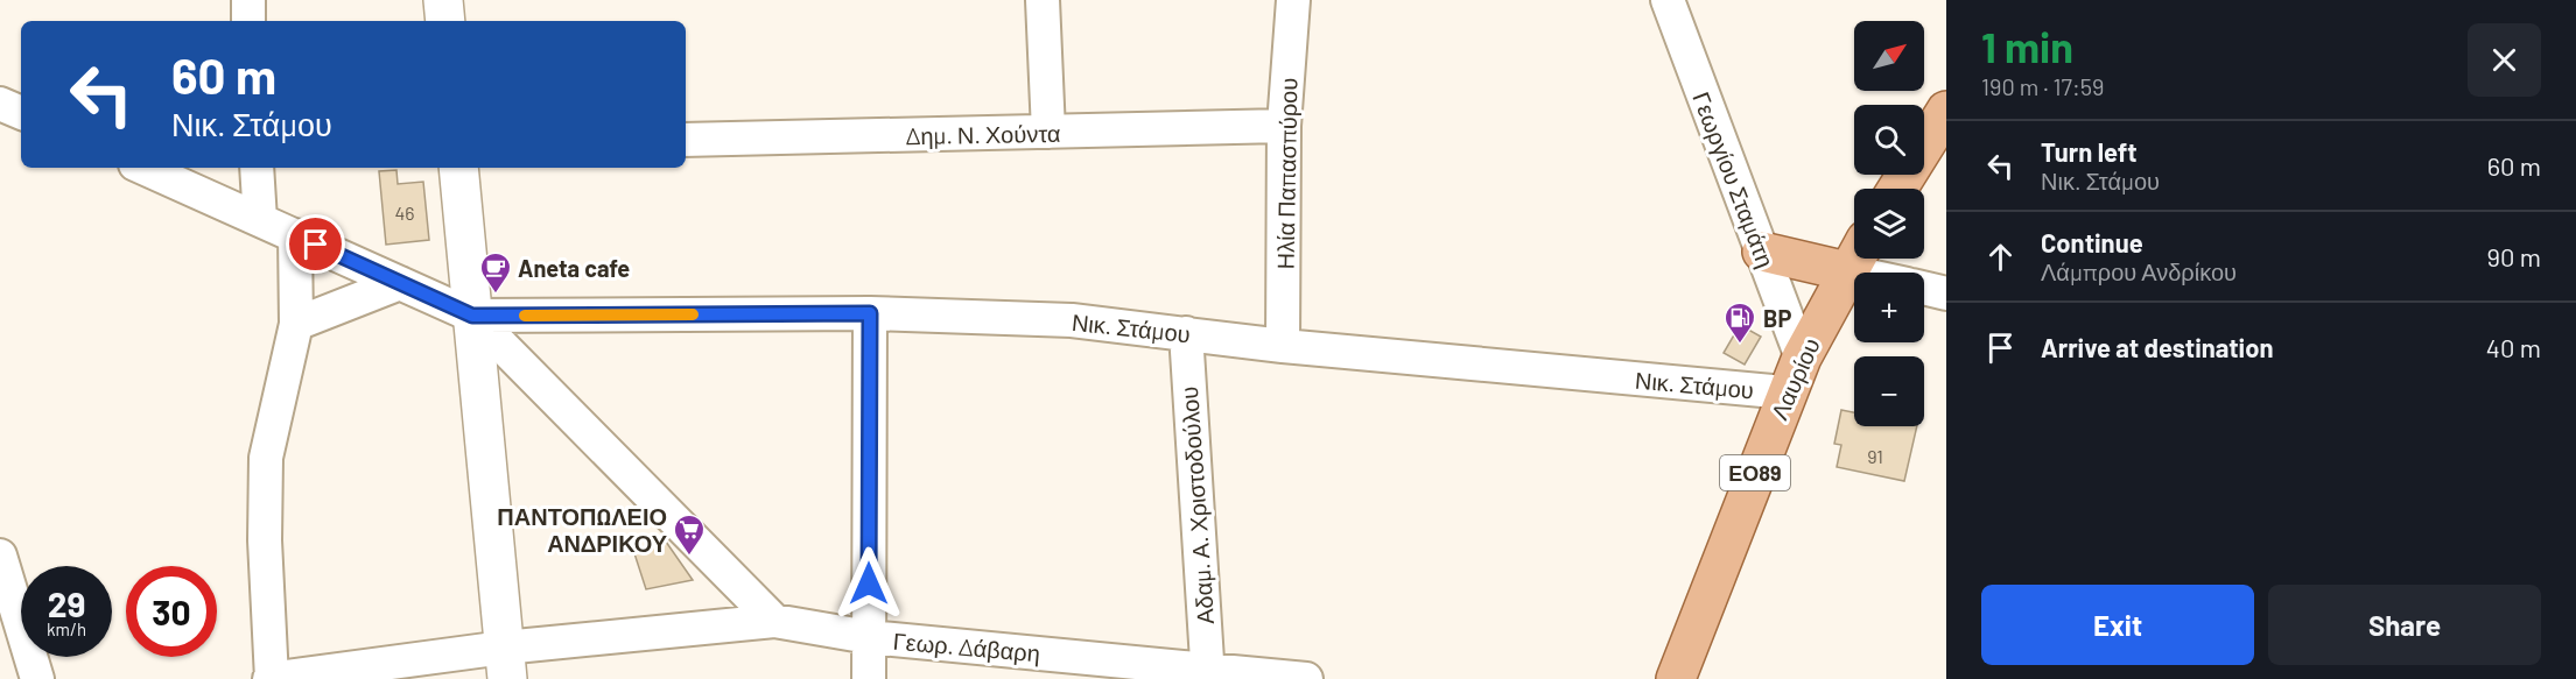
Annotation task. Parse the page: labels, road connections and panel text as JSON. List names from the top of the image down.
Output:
{
  "streets": {
    "main road": ["Λαυρίου", "ΕΟ89"],
    "street": [
      "Δημ. Ν. Χούντα",
      "Ηλία Παπασπύρου",
      "Γεωργίου Σταμάτη",
      "Νικ. Στάμου",
      "Αδαμ. Α. Χριστοδούλου",
      "Γεωρ. Δάβαρη"
    ]
  },
  "crossings": [
    ["Δημ. Ν. Χούντα", "Ηλία Παπασπύρου"],
    ["Ηλία Παπασπύρου", "Νικ. Στάμου"],
    ["Γεωργίου Σταμάτη", "Λαυρίου"],
    ["Νικ. Στάμου", "Λαυρίου"],
    ["Νικ. Στάμου", "Αδαμ. Α. Χριστοδούλου"],
    ["Αδαμ. Α. Χριστοδούλου", "Γεωρ. Δάβαρη"]
  ],
  "places": {
    "cafe": ["Aneta cafe"],
    "fuel station": ["BP"],
    "supermarket": ["ΠΑΝΤΟΠΩΛΕΙΟ ΑΝΔΡΙΚΟΥ"]
  },
  "house_numbers": ["46", "91"],
  "north": "top right",
  "page": {
    "heading": ["1 min", "190 m · 17:59"],
    "map_buttons": ["+", "−"],
    "turn": ["60 m", "Νικ. Στάμου"],
    "list": [
      {
        "name": "Turn left",
        "note": "Νικ. Στάμου",
        "value": "60 m"
      },
      {
        "name": "Continue",
        "note": "Λάμπρου Ανδρίκου",
        "value": "90 m"
      },
      {
        "name": "Arrive at destination",
        "value": "40 m"
      }
    ],
    "speed": "29 km/h",
    "limit": "30",
    "buttons": ["Exit", "Share"]
  }
}
